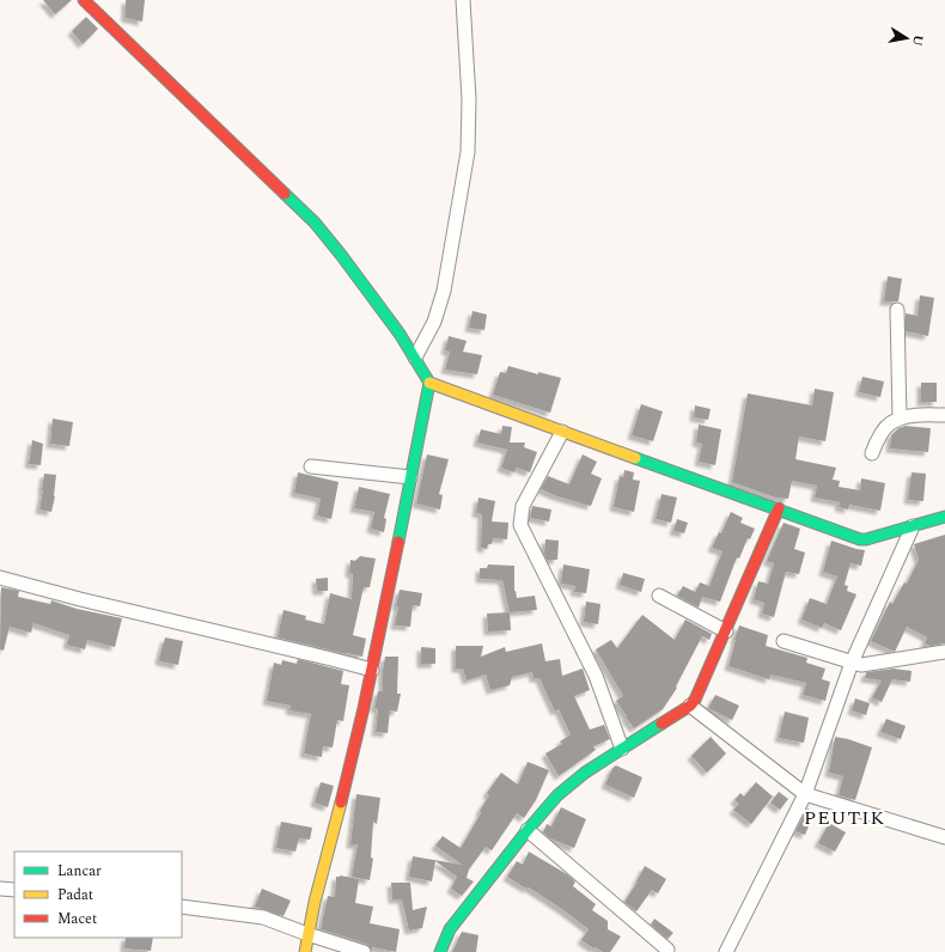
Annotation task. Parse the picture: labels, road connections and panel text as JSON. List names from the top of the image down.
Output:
{
  "districts": ["PEUTIK"],
  "legend": ["Lancar", "Padat", "Macet"],
  "north": "right"
}
